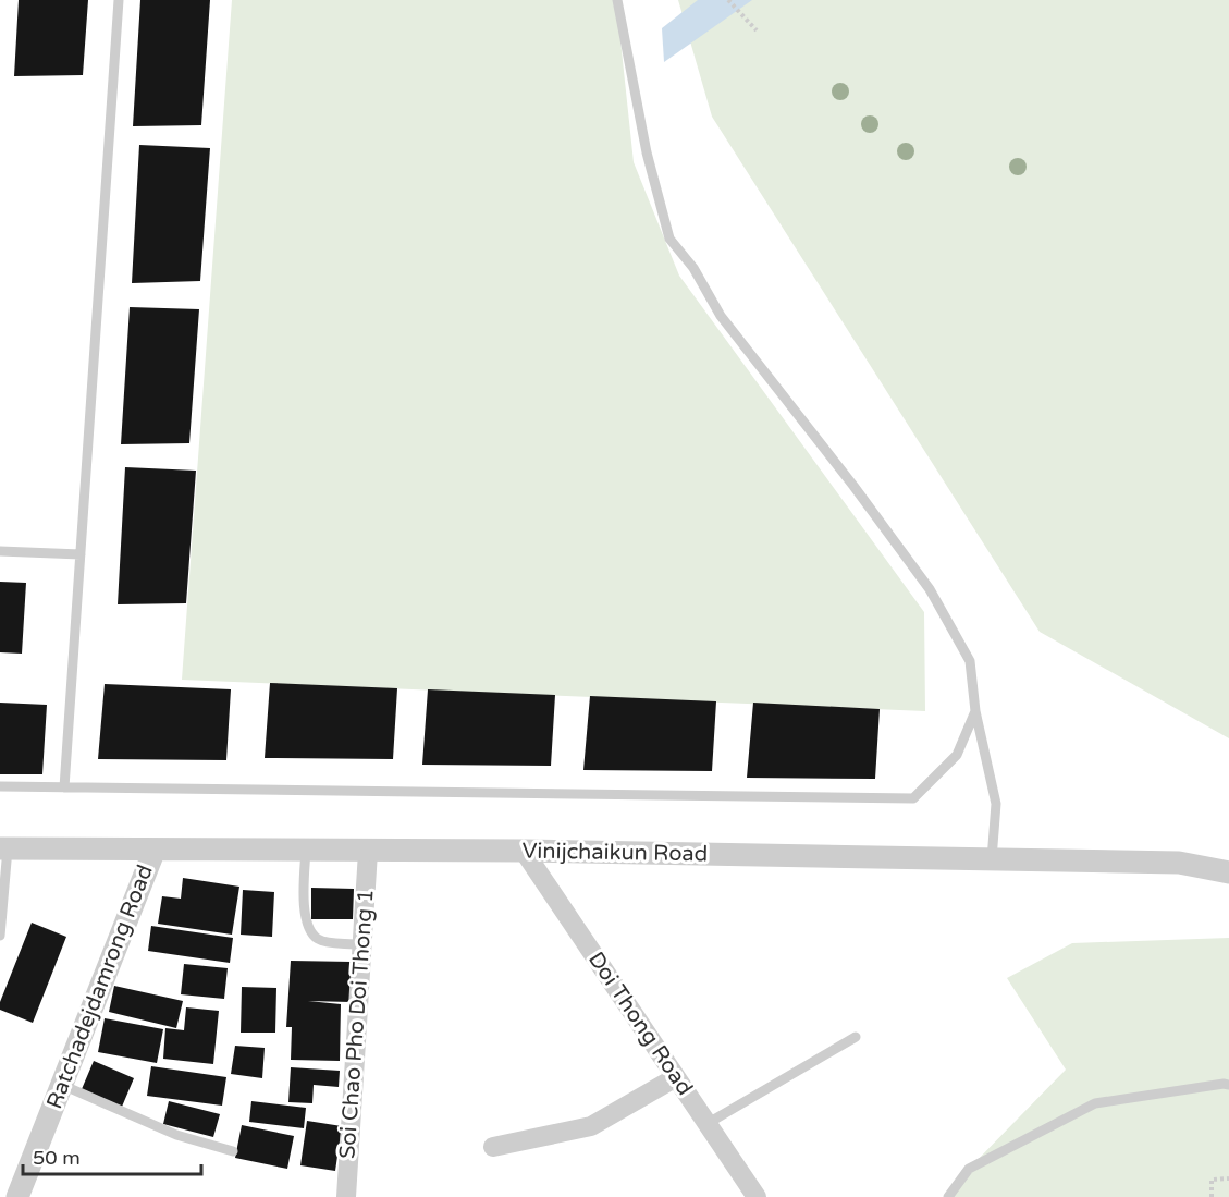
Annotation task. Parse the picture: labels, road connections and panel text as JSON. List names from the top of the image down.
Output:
{
  "streets": {
    "street": [
      "Vinijchaikun Road",
      "Ratchadejdamrong Road",
      "Soi Chao Pho Doi Thong 1",
      "Doi Thong Road"
    ]
  },
  "crossings": [
    ["Vinijchaikun Road", "Ratchadejdamrong Road"],
    ["Vinijchaikun Road", "Soi Chao Pho Doi Thong 1"],
    ["Vinijchaikun Road", "Doi Thong Road"]
  ],
  "scale_bar": "50 m"
}
